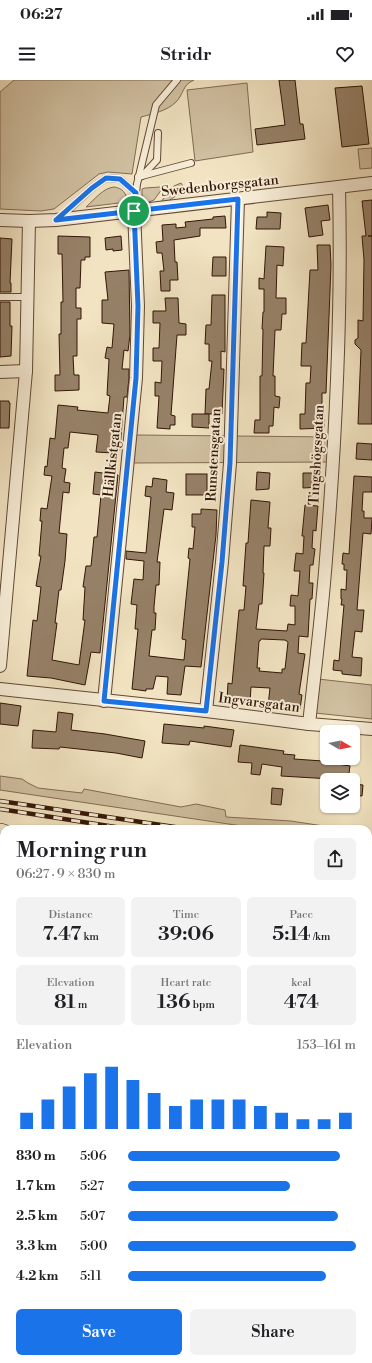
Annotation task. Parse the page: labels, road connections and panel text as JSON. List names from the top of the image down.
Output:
{
  "streets": {
    "street": [
      "Swedenborgsgatan",
      "Hällkistgatan",
      "Runstensgatan",
      "Tingshögsgatan",
      "Ingvarsgatan"
    ]
  },
  "crossings": [
    ["Swedenborgsgatan", "Hällkistgatan"],
    ["Swedenborgsgatan", "Runstensgatan"],
    ["Swedenborgsgatan", "Tingshögsgatan"],
    ["Hällkistgatan", "Ingvarsgatan"],
    ["Runstensgatan", "Ingvarsgatan"],
    ["Tingshögsgatan", "Ingvarsgatan"]
  ],
  "north": "right",
  "page": {
    "status": "06:27",
    "header": "Stridr",
    "heading": ["Morning run", "06:27 · 9 × 830 m"],
    "stats": [
      ["Distance", "7.47 km"],
      ["Time", "39:06"],
      ["Pace", "5:14 /km"],
      ["Elevation", "81 m"],
      ["Heart rate", "136 bpm"],
      ["kcal", "474"]
    ],
    "chart": ["Elevation", "153–161 m"],
    "list": [
      {
        "name": "830 m",
        "note": "5:06"
      },
      {
        "name": "1.7 km",
        "note": "5:27"
      },
      {
        "name": "2.5 km",
        "note": "5:07"
      },
      {
        "name": "3.3 km",
        "note": "5:00"
      },
      {
        "name": "4.2 km",
        "note": "5:11"
      }
    ],
    "buttons": ["Save", "Share"]
  }
}
